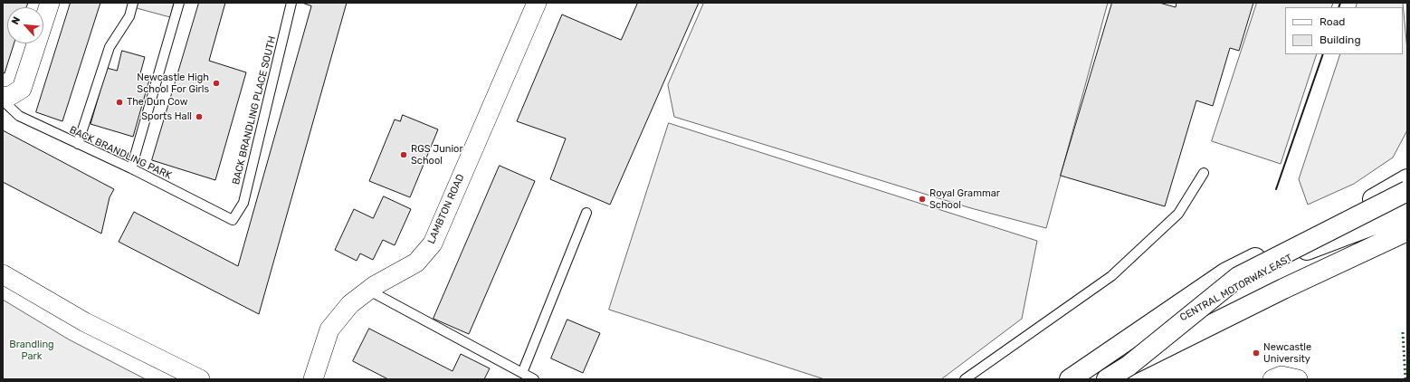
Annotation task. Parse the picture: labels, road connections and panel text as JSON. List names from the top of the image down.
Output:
{
  "streets": {
    "highway": ["CENTRAL MOTORWAY EAST"],
    "street": ["LAMBTON ROAD"],
    "lane": ["BACK BRANDLING PLACE SOUTH", "BACK BRANDLING PARK"]
  },
  "crossings": [
    ["BACK BRANDLING PLACE SOUTH", "BACK BRANDLING PARK"]
  ],
  "parks": ["Brandling Park"],
  "places": [
    "Newcastle High School For Girls",
    "The Dun Cow",
    "Sports Hall",
    "RGS Junior School",
    "Royal Grammar School",
    "Newcastle University"
  ],
  "legend": ["Road", "Building"],
  "north": "top left"
}
